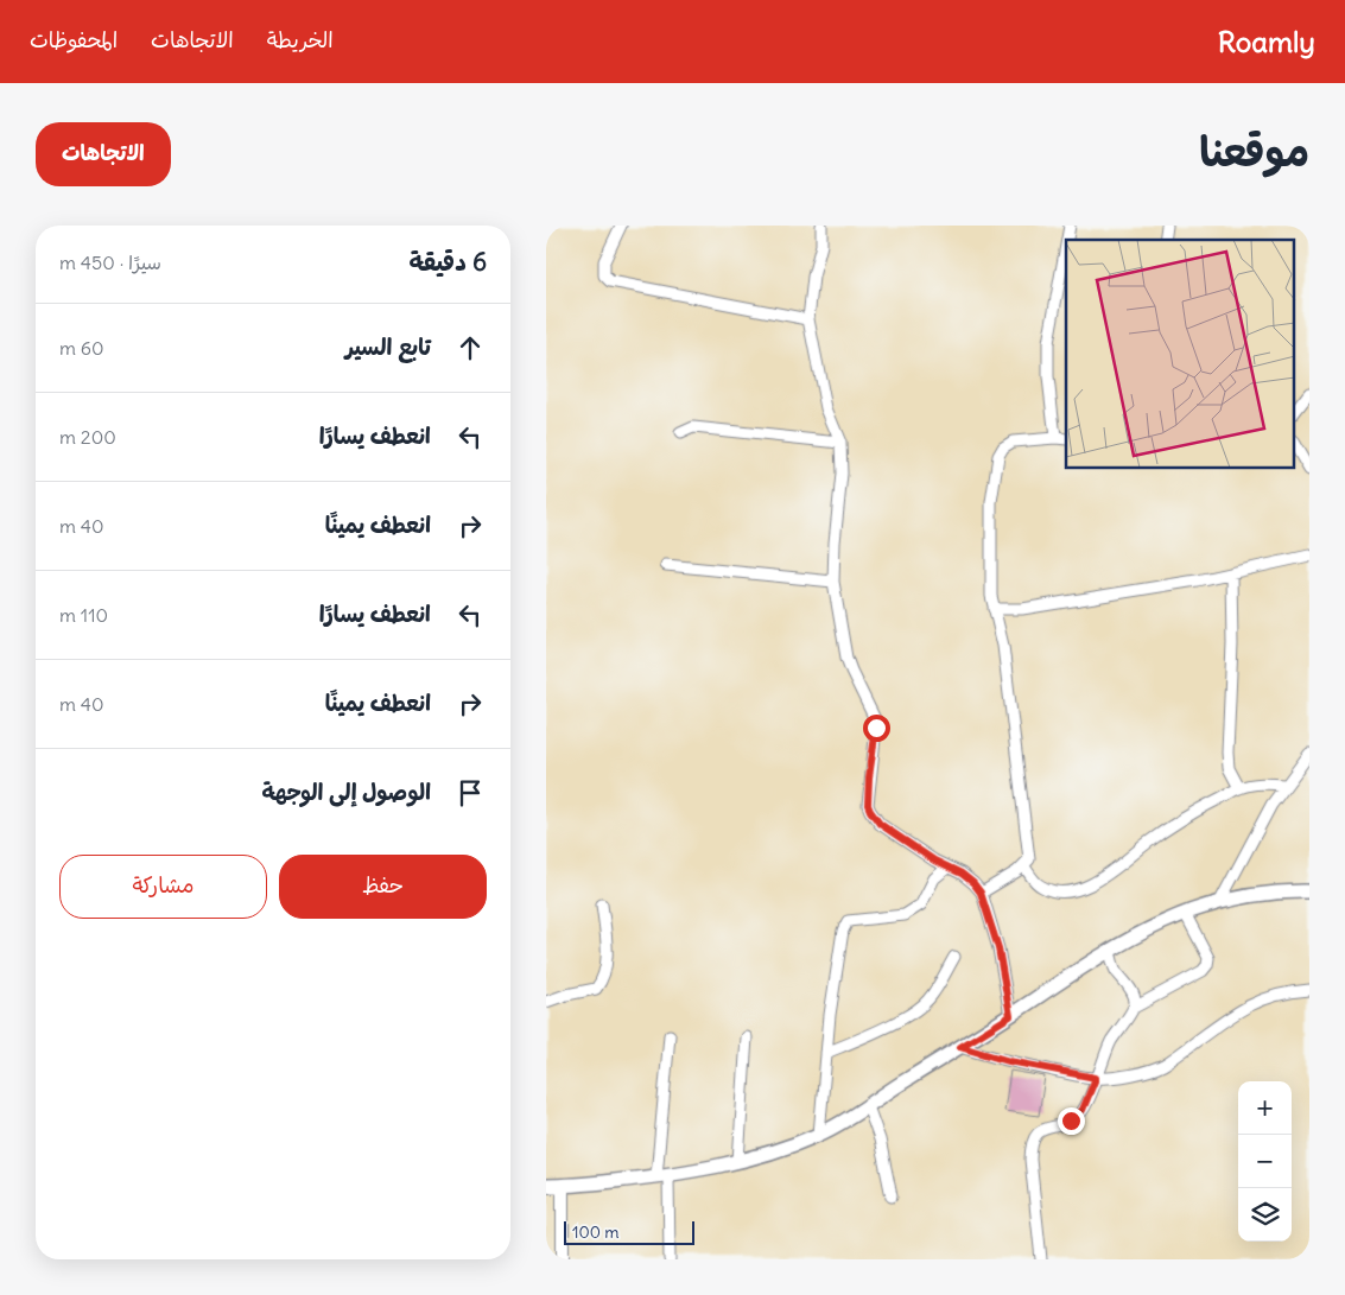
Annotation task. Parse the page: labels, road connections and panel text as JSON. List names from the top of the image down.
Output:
{
  "scale_bar": "100 m",
  "page": {
    "header": "Roamly",
    "nav": ["الخريطة", "الاتجاهات", "المحفوظات"],
    "title": "موقعنا",
    "buttons": [
      "الاتجاهات",
      ["حفظ", "مشاركة"]
    ],
    "heading": ["6 دقيقة", "سيرًا · 450 m"],
    "list": [
      ["تابع السير", "60 m"],
      ["انعطف يسارًا", "200 m"],
      ["انعطف يمينًا", "40 m"],
      ["انعطف يسارًا", "110 m"],
      ["انعطف يمينًا", "40 m"],
      "الوصول إلى الوجهة"
    ],
    "map_buttons": ["+", "−"],
    "scale": "100 m"
  }
}
